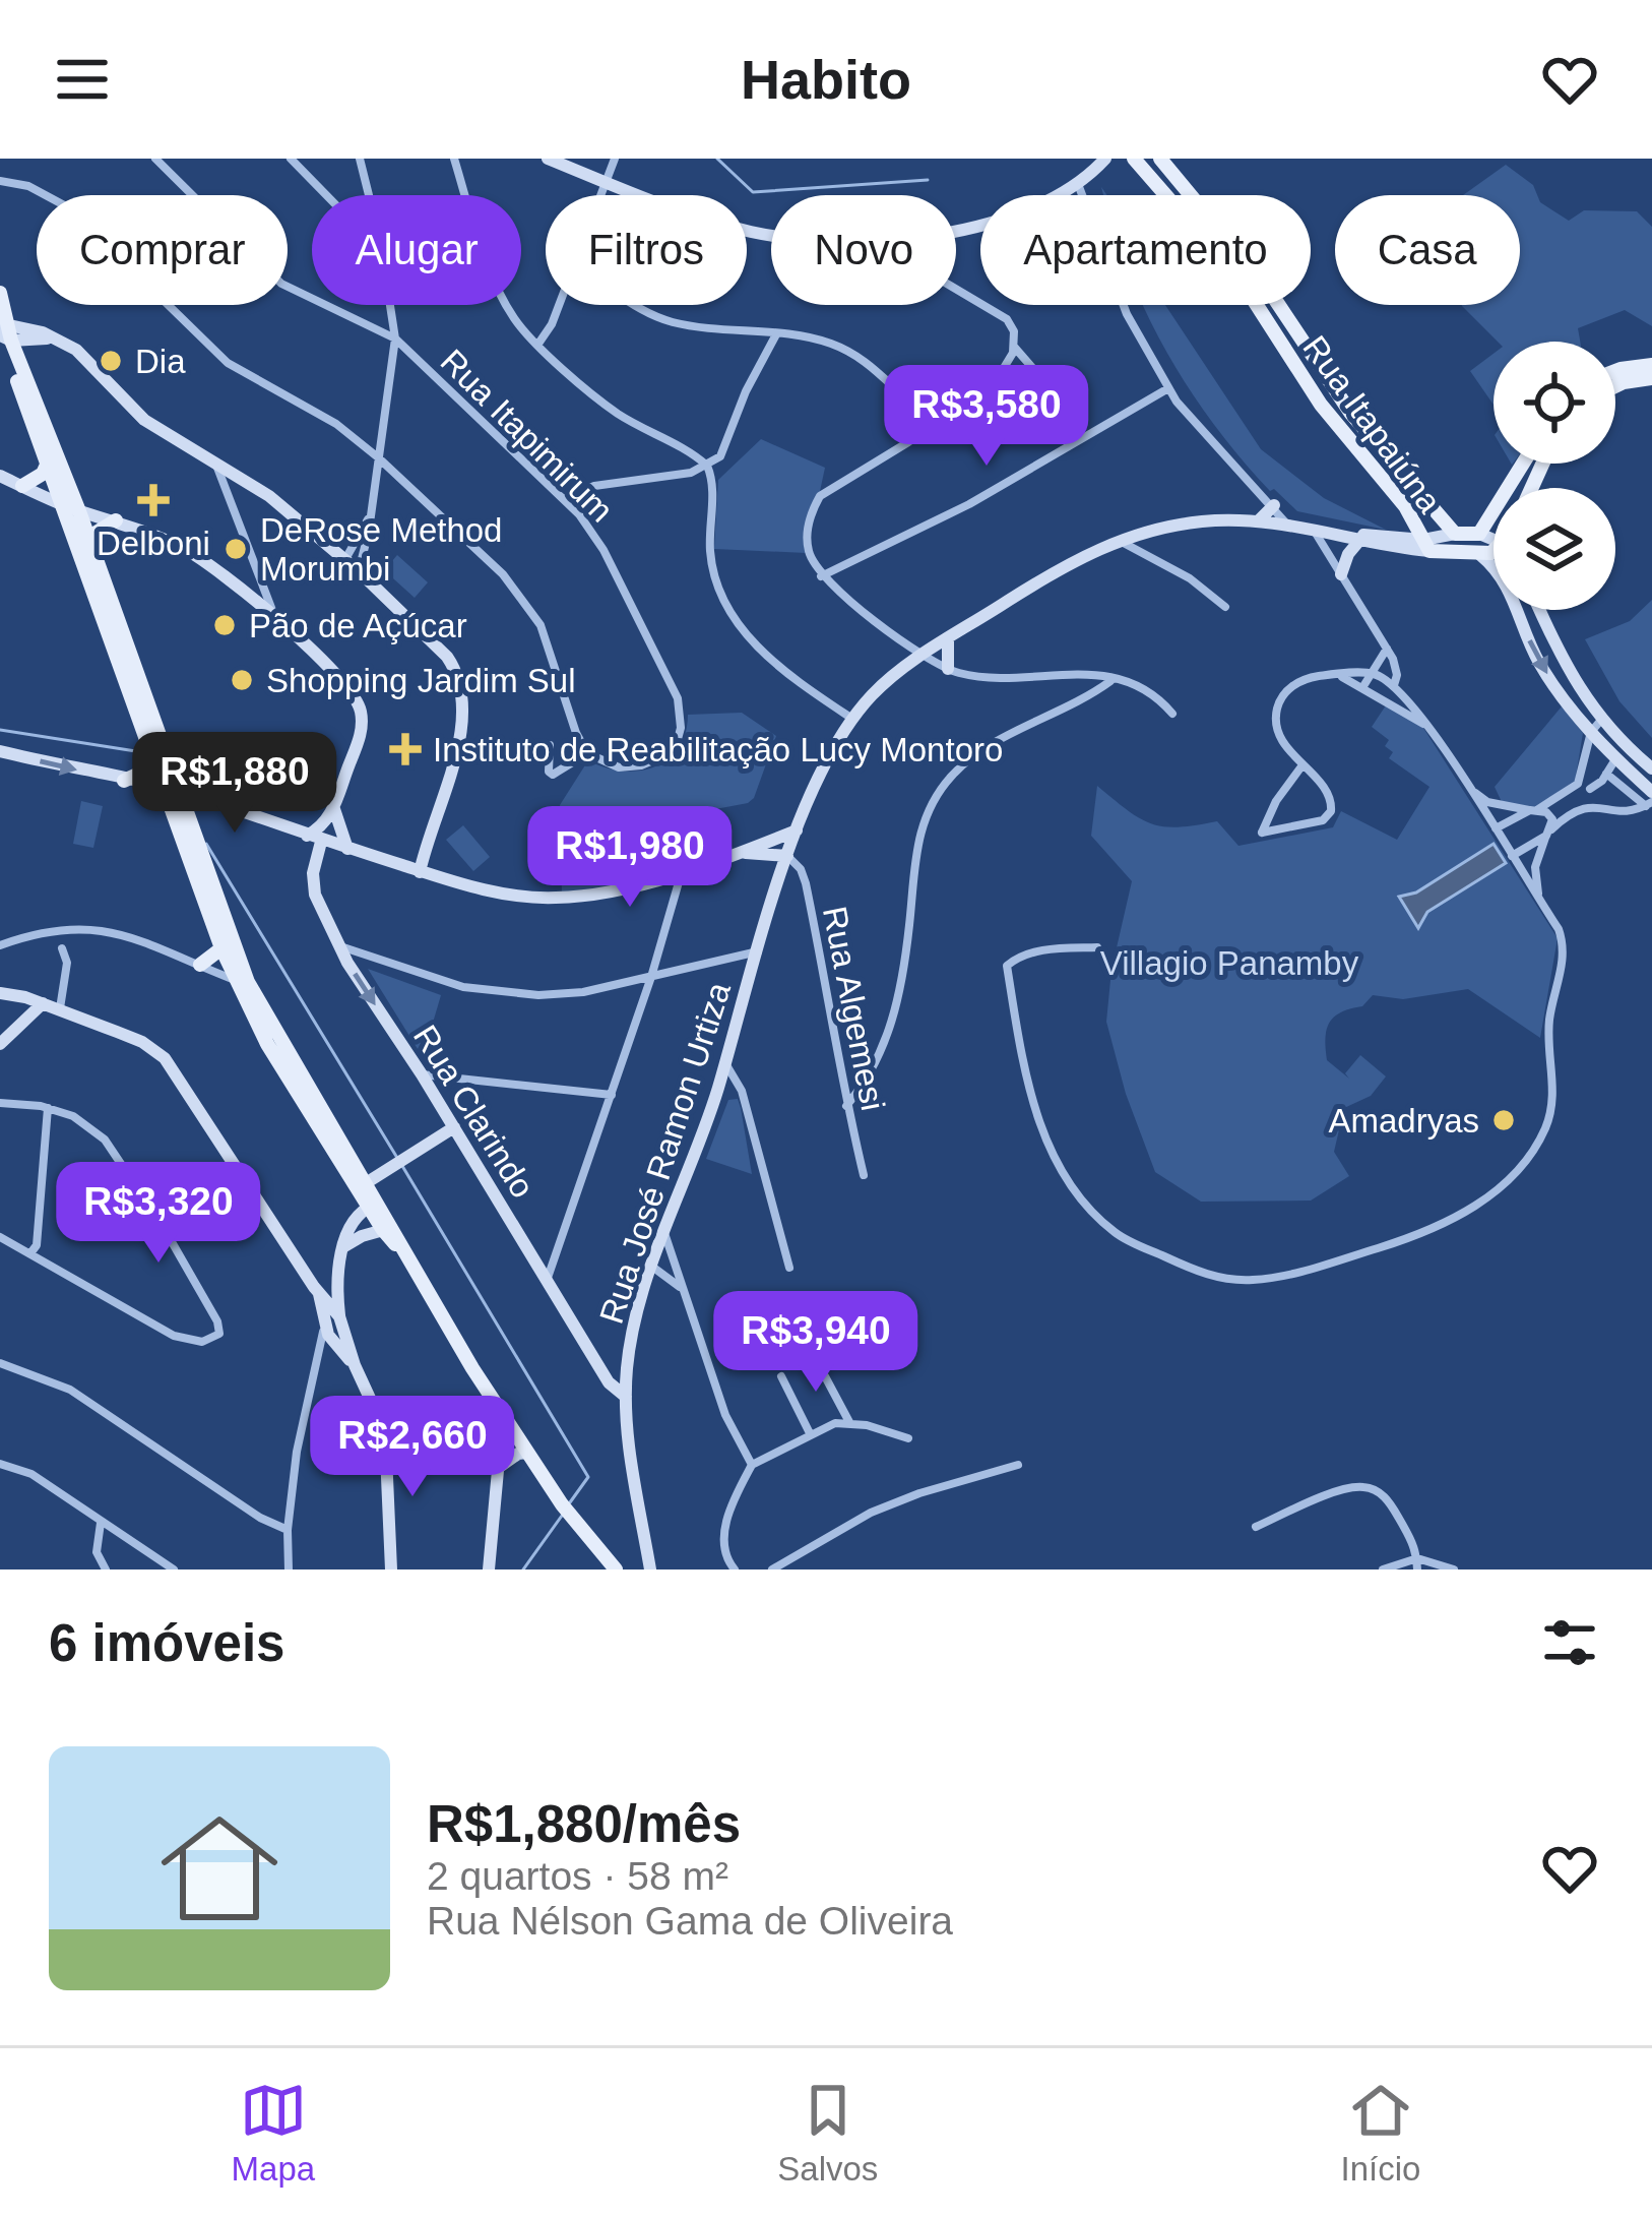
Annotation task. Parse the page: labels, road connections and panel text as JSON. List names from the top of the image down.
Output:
{
  "streets": {
    "main road": ["Rua Itapaiúna", "Rua Clarindo", "Rua José Ramon Urtiza"],
    "street": ["Rua Itapimirum", "Rua Algemesi"]
  },
  "crossings": [
    ["Rua Itapaiúna", "Rua José Ramon Urtiza"],
    ["Rua Algemesi", "Rua José Ramon Urtiza"],
    ["Rua Clarindo", "Rua José Ramon Urtiza"]
  ],
  "parks": ["Villagio Panamby"],
  "places": {
    "other": [
      "Dia",
      "DeRose Method Morumbi",
      "Pão de Açúcar",
      "Shopping Jardim Sul",
      "Amadryas"
    ],
    "health": ["Delboni", "Instituto de Reabilitação Lucy Montoro"]
  },
  "page": {
    "header": "Habito",
    "chip": [
      "Comprar",
      "Alugar",
      "Filtros",
      "Novo",
      "Apartamento",
      "Casa"
    ],
    "price": [
      "R$3,580",
      "R$1,880",
      "R$1,980",
      "R$3,320",
      "R$3,940",
      "R$2,660"
    ],
    "heading": "6 imóveis",
    "list": [
      {
        "name": "R$1,880/mês",
        "note": "2 quartos · 58 m² · Rua Nélson Gama de Oliveira"
      }
    ],
    "tabs": ["Mapa", "Salvos", "Início"]
  }
}
